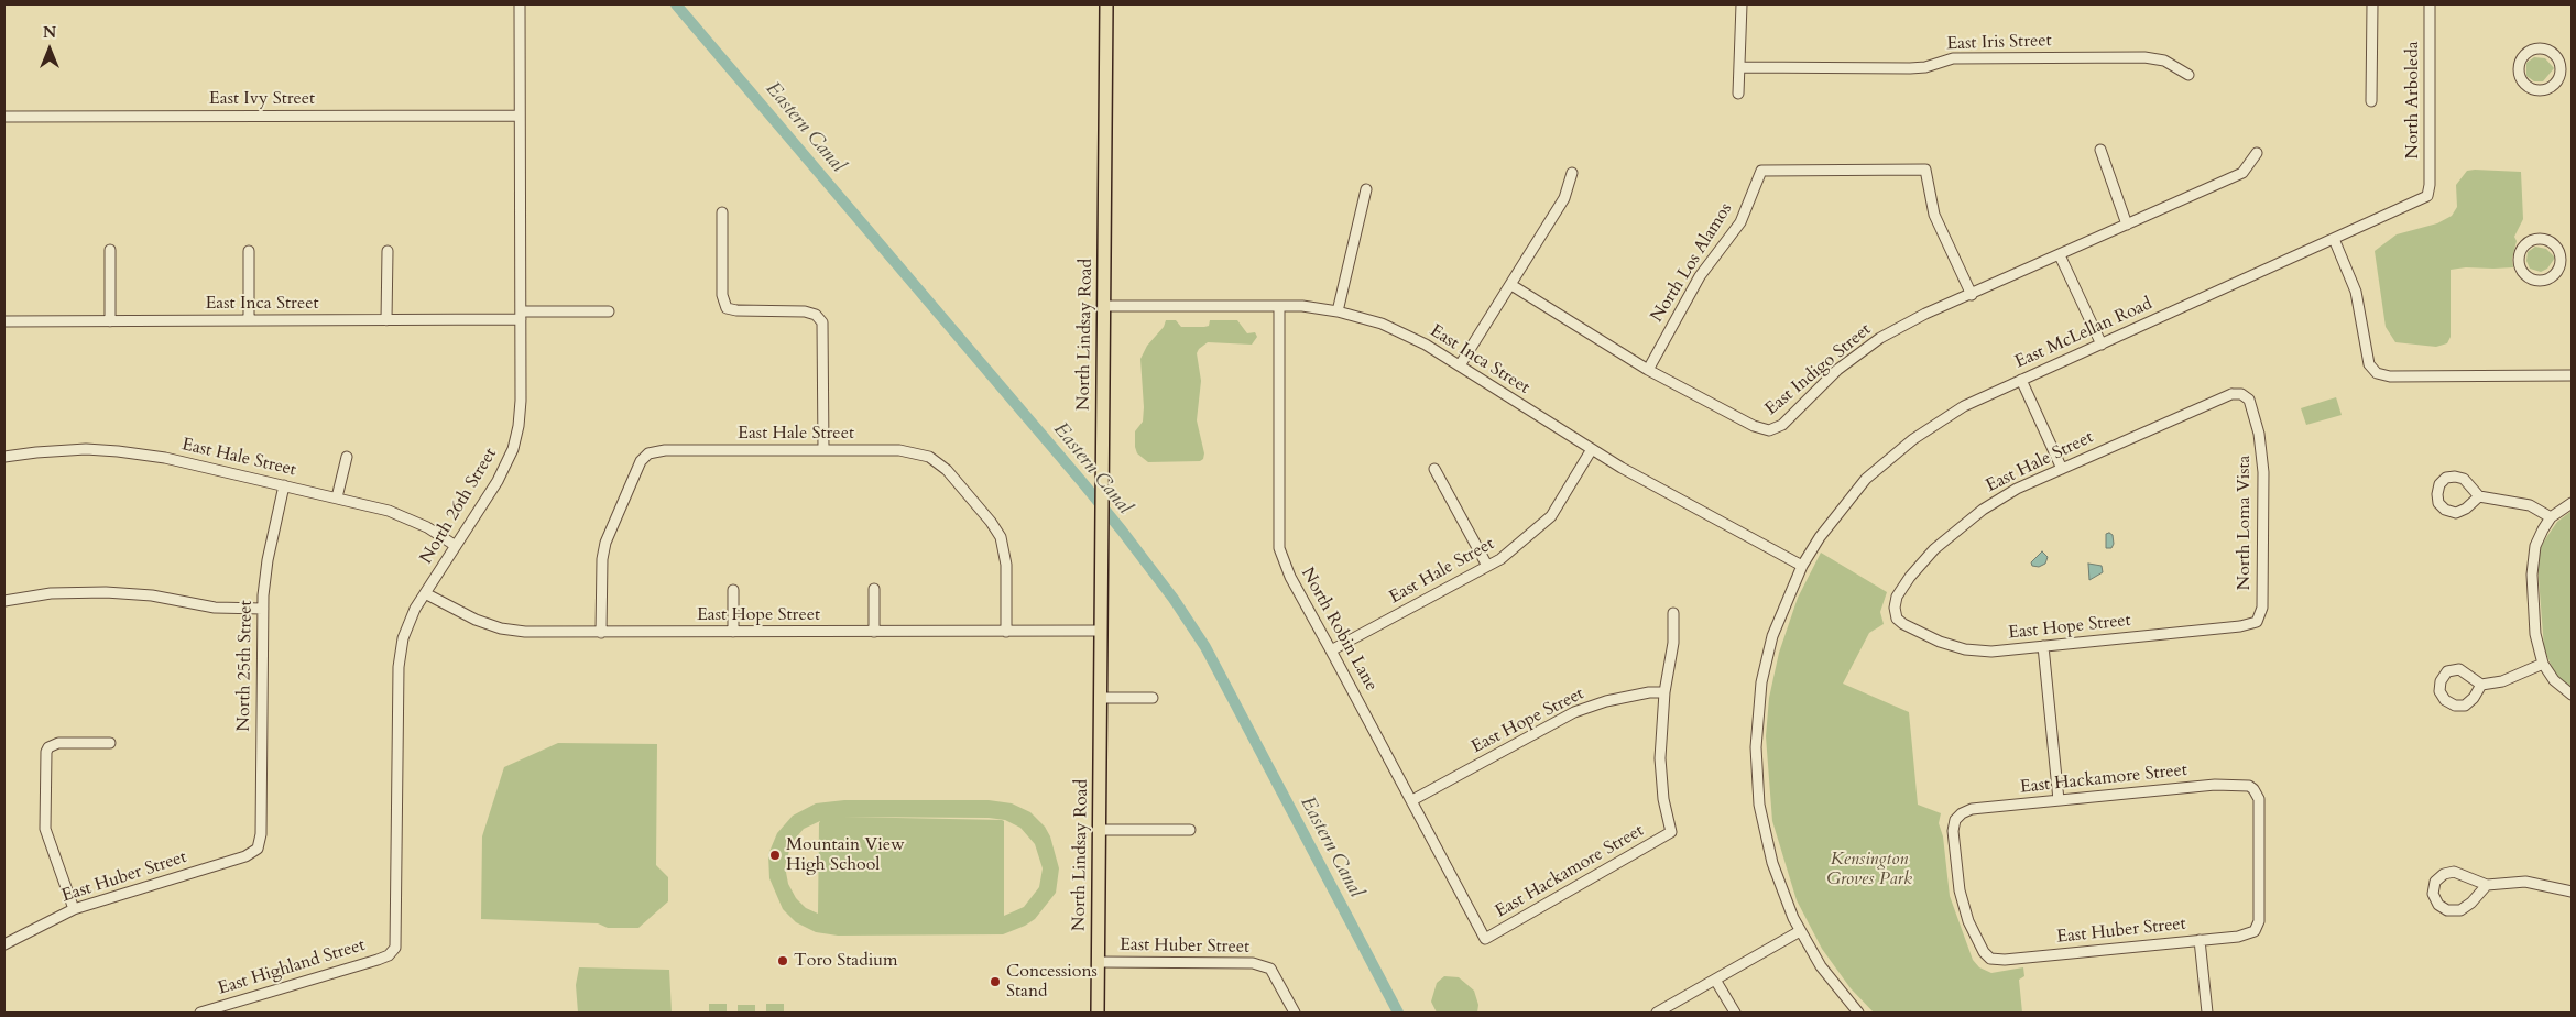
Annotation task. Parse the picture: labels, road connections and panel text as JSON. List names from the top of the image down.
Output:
{
  "streets": {
    "main road": ["North Lindsay Road"],
    "street": [
      "East Iris Street",
      "East Ivy Street",
      "North Arboleda",
      "North Los Alamos",
      "East Inca Street",
      "East McLellan Road",
      "East Indigo Street",
      "East Hale Street",
      "North 26th Street",
      "North Loma Vista",
      "East Hope Street",
      "North Robin Lane",
      "North 25th Street",
      "East Hackamore Street",
      "East Huber Street",
      "East Highland Street"
    ]
  },
  "crossings": [
    ["East Ivy Street", "North 26th Street"],
    ["North Arboleda", "East McLellan Road"],
    ["North Los Alamos", "East Indigo Street"],
    ["East Inca Street", "East McLellan Road"],
    ["East Inca Street", "North Lindsay Road"],
    ["East Inca Street", "East Hale Street"],
    ["East Inca Street", "North 26th Street"],
    ["East Inca Street", "North Robin Lane"],
    ["North Lindsay Road", "East Hope Street"],
    ["North Lindsay Road", "East Huber Street"],
    ["East Hale Street", "North 26th Street"],
    ["East Hale Street", "North Loma Vista"],
    ["East Hale Street", "East Hope Street"],
    ["East Hale Street", "North Robin Lane"],
    ["East Hale Street", "North 25th Street"],
    ["North 26th Street", "East Hope Street"],
    ["North 26th Street", "East Highland Street"],
    ["North Loma Vista", "East Hope Street"],
    ["East Hope Street", "North Robin Lane"],
    ["East Hope Street", "East Hackamore Street"],
    ["North Robin Lane", "East Hackamore Street"],
    ["North 25th Street", "East Huber Street"],
    ["East Hackamore Street", "East Huber Street"]
  ],
  "water": ["Eastern Canal"],
  "parks": ["Kensington Groves Park"],
  "places": ["Mountain View High School", "Toro Stadium", "Concessions Stand"],
  "north": "top"
}
